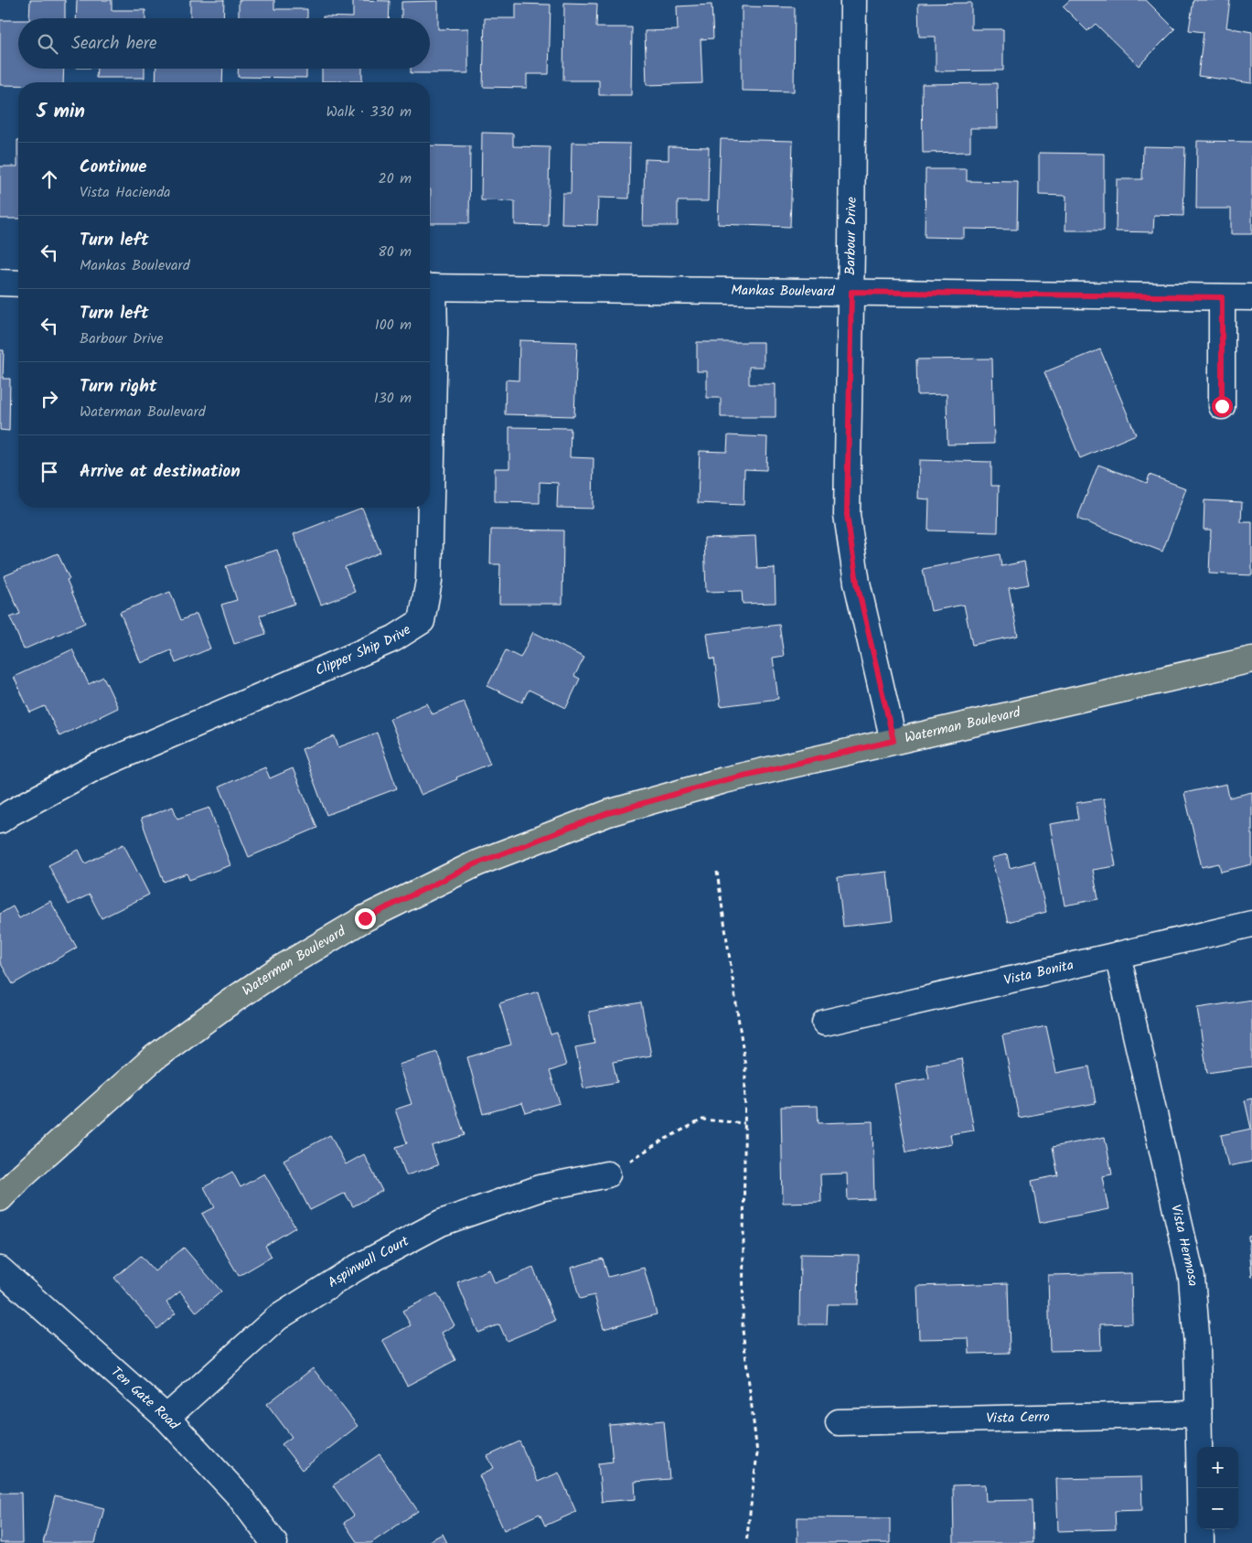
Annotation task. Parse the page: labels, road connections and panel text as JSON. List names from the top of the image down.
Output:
{
  "streets": {
    "main road": ["Waterman Boulevard"],
    "street": [
      "Barbour Drive",
      "Mankas Boulevard",
      "Clipper Ship Drive",
      "Vista Bonita",
      "Vista Hermosa",
      "Aspinwall Court",
      "Ten Gate Road",
      "Vista Cerro"
    ]
  },
  "crossings": [
    ["Barbour Drive", "Mankas Boulevard"],
    ["Barbour Drive", "Waterman Boulevard"],
    ["Vista Bonita", "Vista Hermosa"],
    ["Vista Hermosa", "Vista Cerro"],
    ["Aspinwall Court", "Ten Gate Road"]
  ],
  "page": {
    "search": "Search here",
    "heading": ["5 min", "Walk · 330 m"],
    "list": [
      ["Continue", "Vista Hacienda", "20 m"],
      ["Turn left", "Mankas Boulevard", "80 m"],
      ["Turn left", "Barbour Drive", "100 m"],
      ["Turn right", "Waterman Boulevard", "130 m"],
      "Arrive at destination"
    ],
    "map_buttons": ["+", "−"]
  }
}
